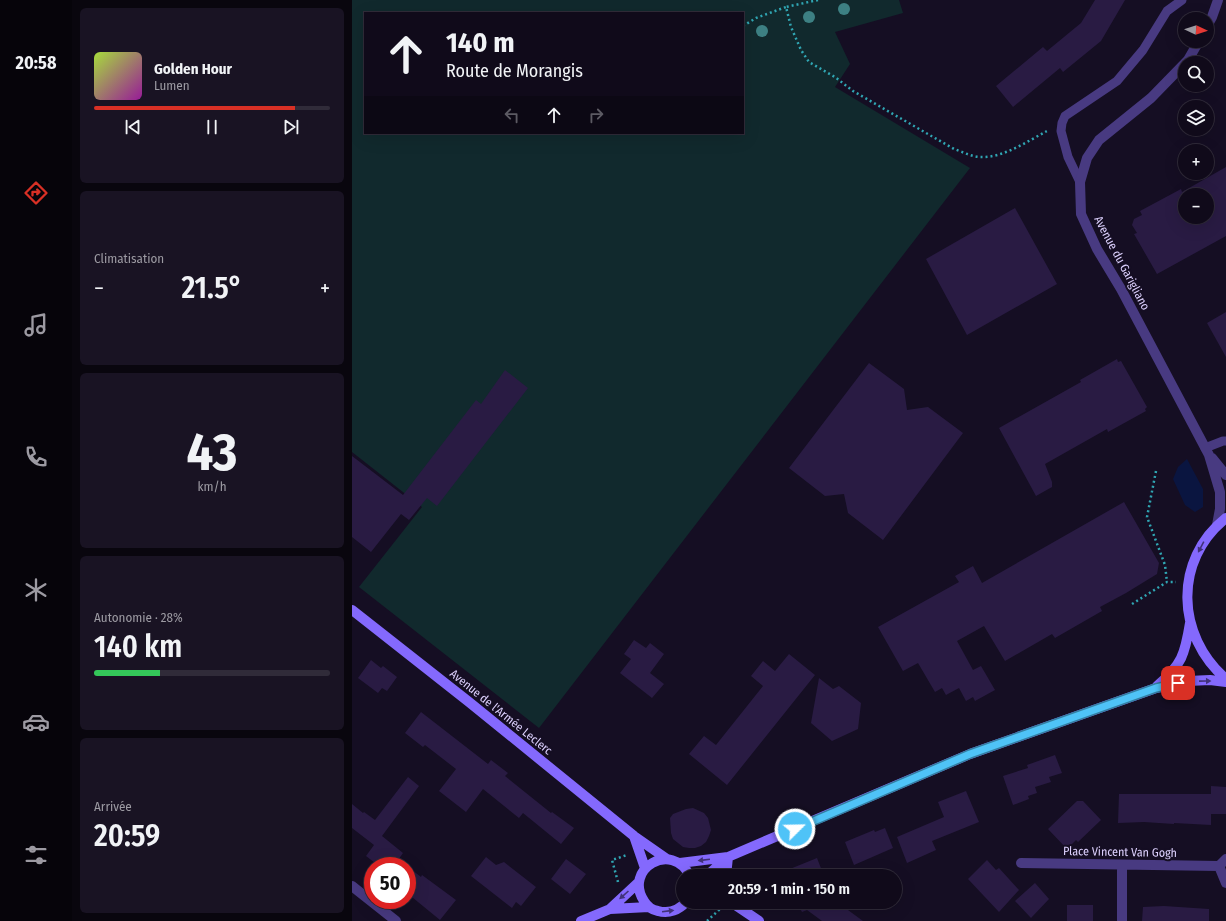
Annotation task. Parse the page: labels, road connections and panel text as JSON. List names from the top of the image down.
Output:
{
  "streets": {
    "main road": ["Avenue de l'Armée Leclerc"],
    "street": ["Avenue du Garigliano", "Place Vincent Van Gogh"]
  },
  "north": "right",
  "page": {
    "tabs": "20:58",
    "map_buttons": ["+", "−"],
    "turn": ["140 m", "Route de Morangis"],
    "song": ["Golden Hour", "Lumen"],
    "tile": [
      "Climatisation",
      ["43", "km/h"],
      ["Autonomie · 28%", "140 km"],
      ["Arrivée", "20:59"]
    ],
    "heat": ["−", "21.5°", "+"],
    "limit": "50",
    "trip": "20:59 · 1 min · 150 m"
  }
}
